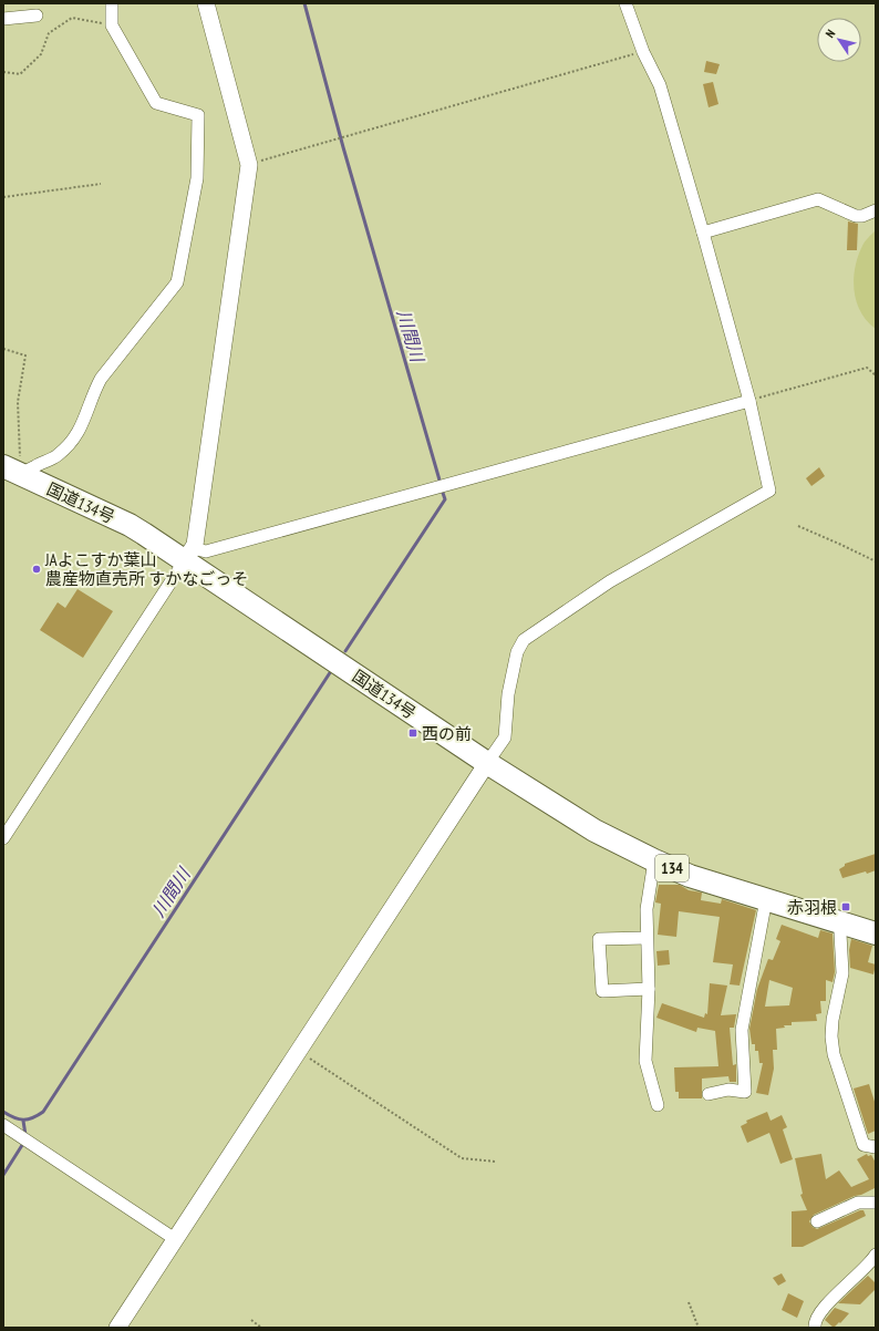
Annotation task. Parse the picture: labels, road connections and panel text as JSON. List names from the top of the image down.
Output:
{
  "streets": {
    "highway": ["国道134号", "134"]
  },
  "water": ["川間川"],
  "places": {
    "other": ["JAよこすか葉山 農産物直売所 すかなごっそ"],
    "transit": ["西の前", "赤羽根"]
  },
  "north": "top left"
}
